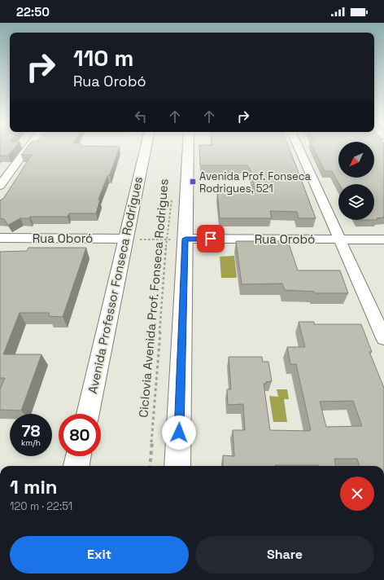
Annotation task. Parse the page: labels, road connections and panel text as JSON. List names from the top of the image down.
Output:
{
  "streets": {
    "highway": ["Avenida Professor Fonseca Rodrigues"],
    "street": ["Rua Oboró", "Rua Orobó"],
    "path": ["Ciclovia Avenida Prof. Fonseca Rodrigues"]
  },
  "crossings": [
    ["Rua Oboró", "Avenida Professor Fonseca Rodrigues"]
  ],
  "places": {
    "transit": ["Avenida Prof. Fonseca Rodrigues, 521"]
  },
  "north": "bottom left",
  "page": {
    "status": "22:50",
    "turn": ["110 m", "Rua Orobó"],
    "speed": "78 km/h",
    "limit": "80",
    "heading": ["1 min", "120 m · 22:51"],
    "buttons": ["Exit", "Share"]
  }
}
